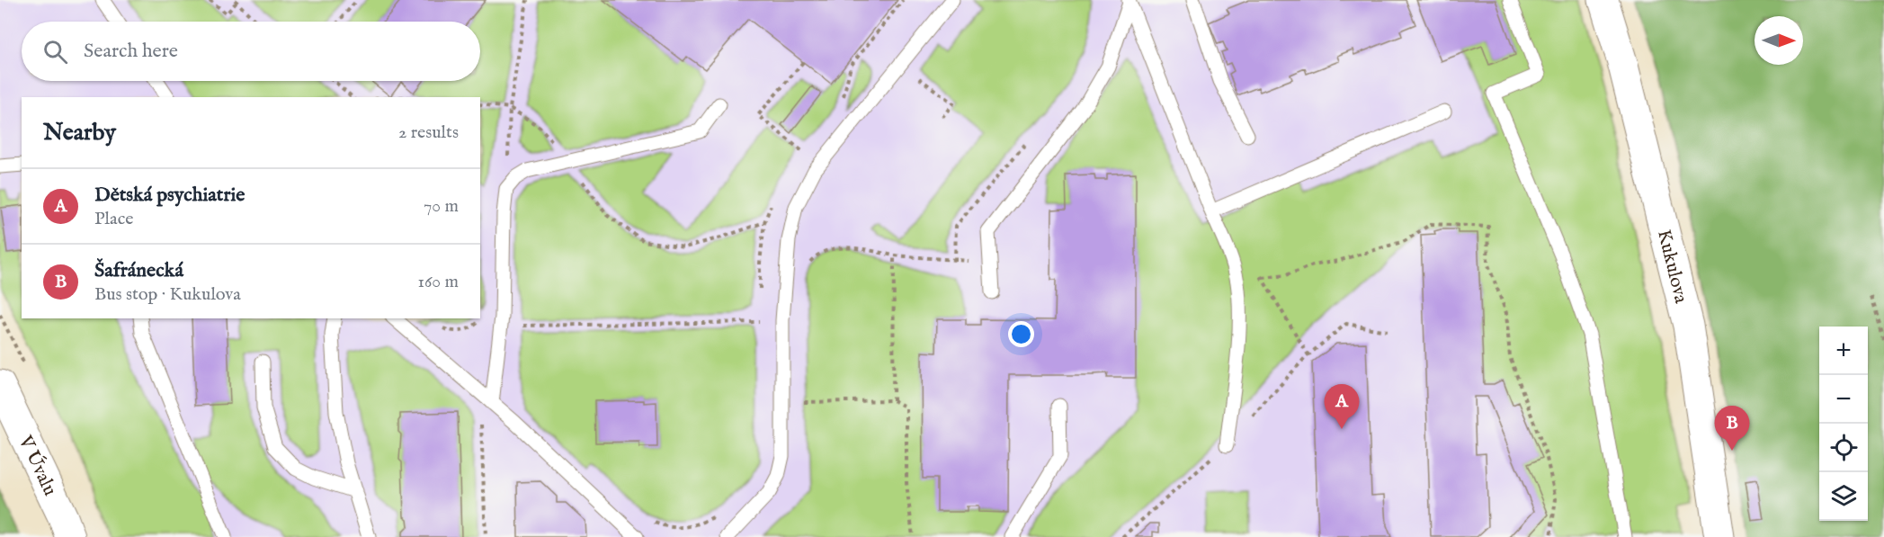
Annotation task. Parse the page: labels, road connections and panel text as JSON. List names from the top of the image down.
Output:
{
  "streets": {
    "main road": ["Kukulova", "V Úvalu"]
  },
  "north": "right",
  "page": {
    "search": "Search here",
    "heading": ["Nearby", "2 results"],
    "list": [
      {
        "mark": "A",
        "name": "Dětská psychiatrie",
        "note": "Place",
        "value": "70 m"
      },
      {
        "mark": "B",
        "name": "Šafránecká",
        "note": "Bus stop · Kukulova",
        "value": "160 m"
      }
    ],
    "map_buttons": ["+", "−"],
    "pins": ["A", "B"]
  }
}
